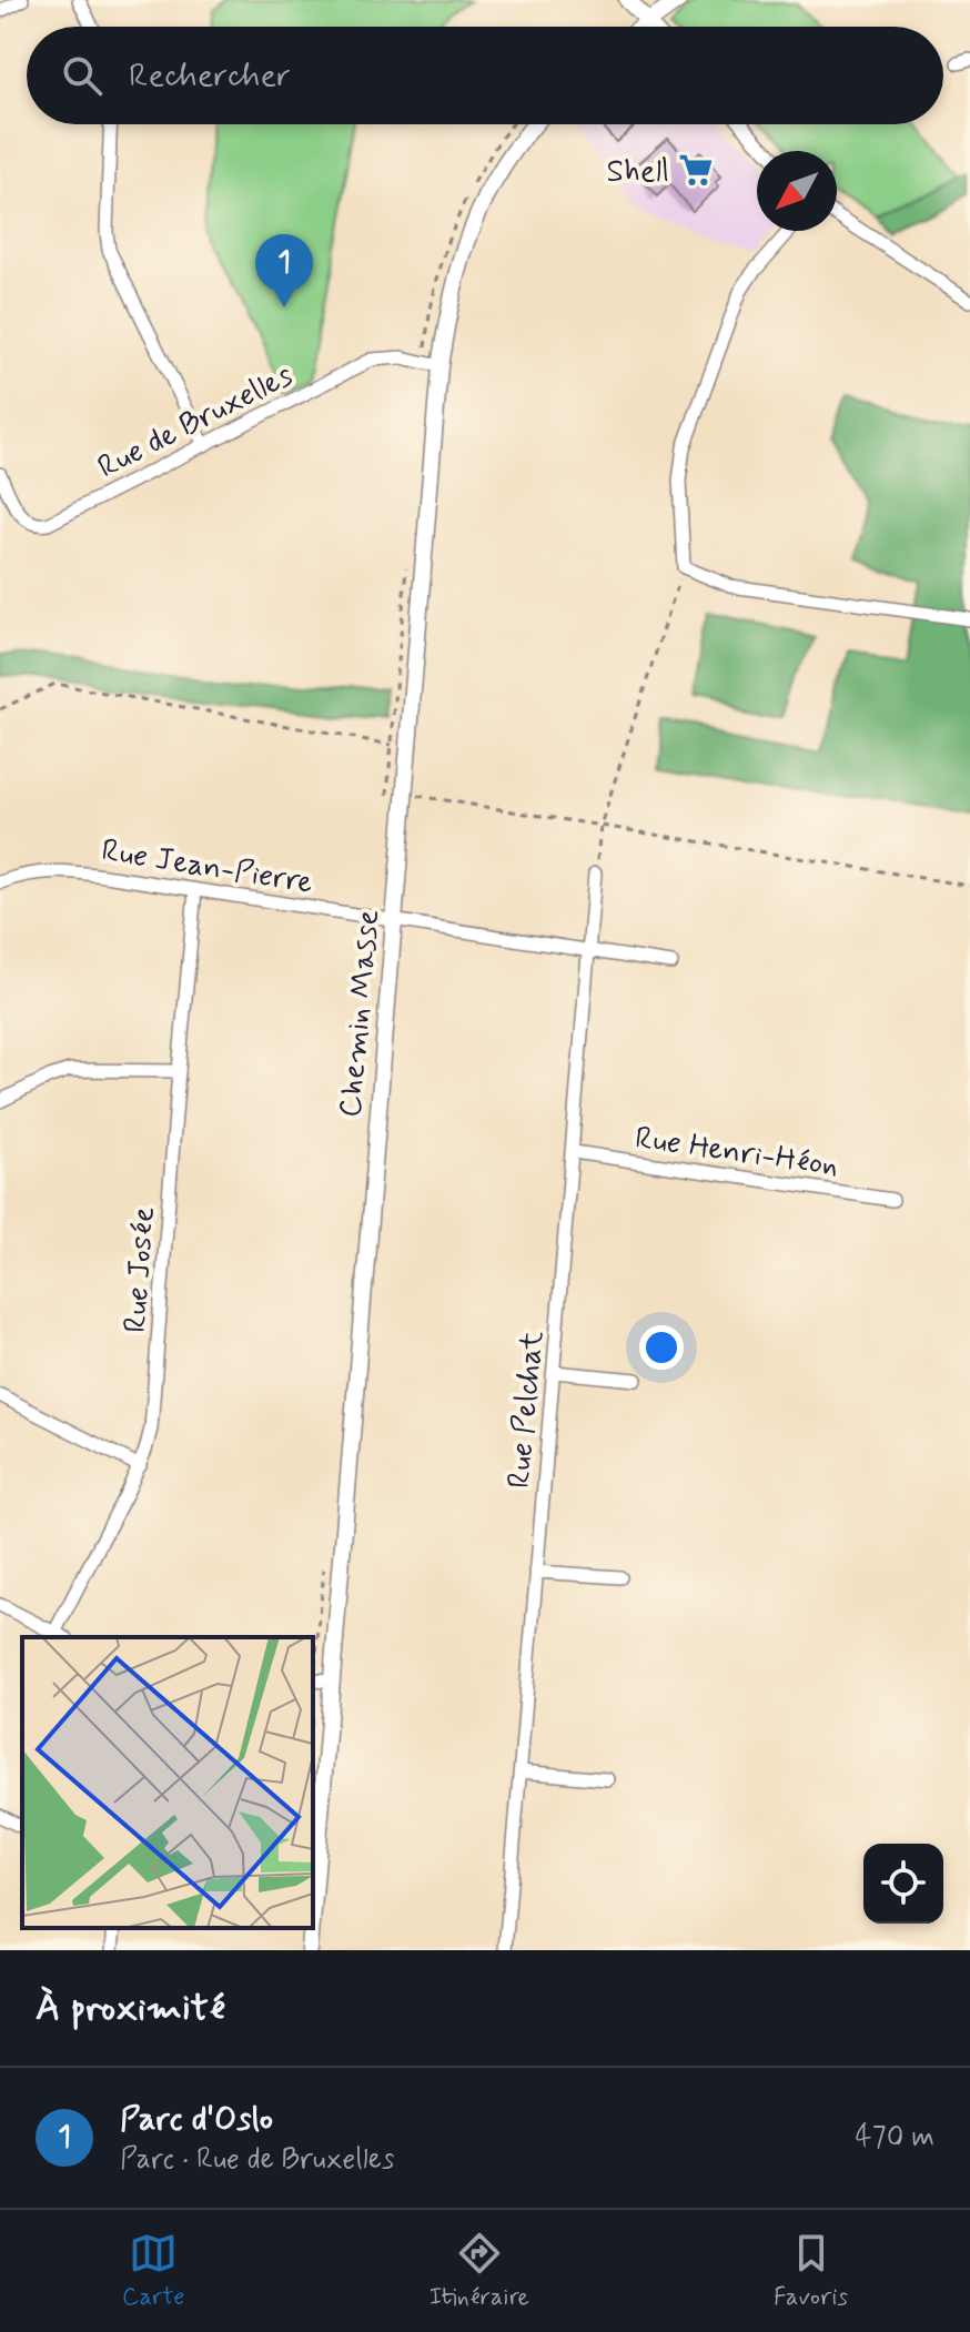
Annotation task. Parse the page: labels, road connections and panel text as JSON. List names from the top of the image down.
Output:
{
  "streets": {
    "street": [
      "Rue de Bruxelles",
      "Rue Jean-Pierre",
      "Chemin Masse",
      "Rue Henri-Héon",
      "Rue Josée",
      "Rue Pelchat"
    ]
  },
  "crossings": [
    ["Rue de Bruxelles", "Chemin Masse"],
    ["Rue Jean-Pierre", "Chemin Masse"],
    ["Rue Jean-Pierre", "Rue Josée"],
    ["Rue Jean-Pierre", "Rue Pelchat"],
    ["Rue Henri-Héon", "Rue Pelchat"]
  ],
  "places": {
    "supermarket": ["Shell"]
  },
  "north": "bottom left",
  "page": {
    "search": "Rechercher",
    "pins": "1",
    "heading": "À proximité",
    "list": [
      {
        "mark": "1",
        "name": "Parc d'Oslo",
        "note": "Parc · Rue de Bruxelles",
        "value": "470 m"
      }
    ],
    "nav": ["Carte", "Itinéraire", "Favoris"]
  }
}
